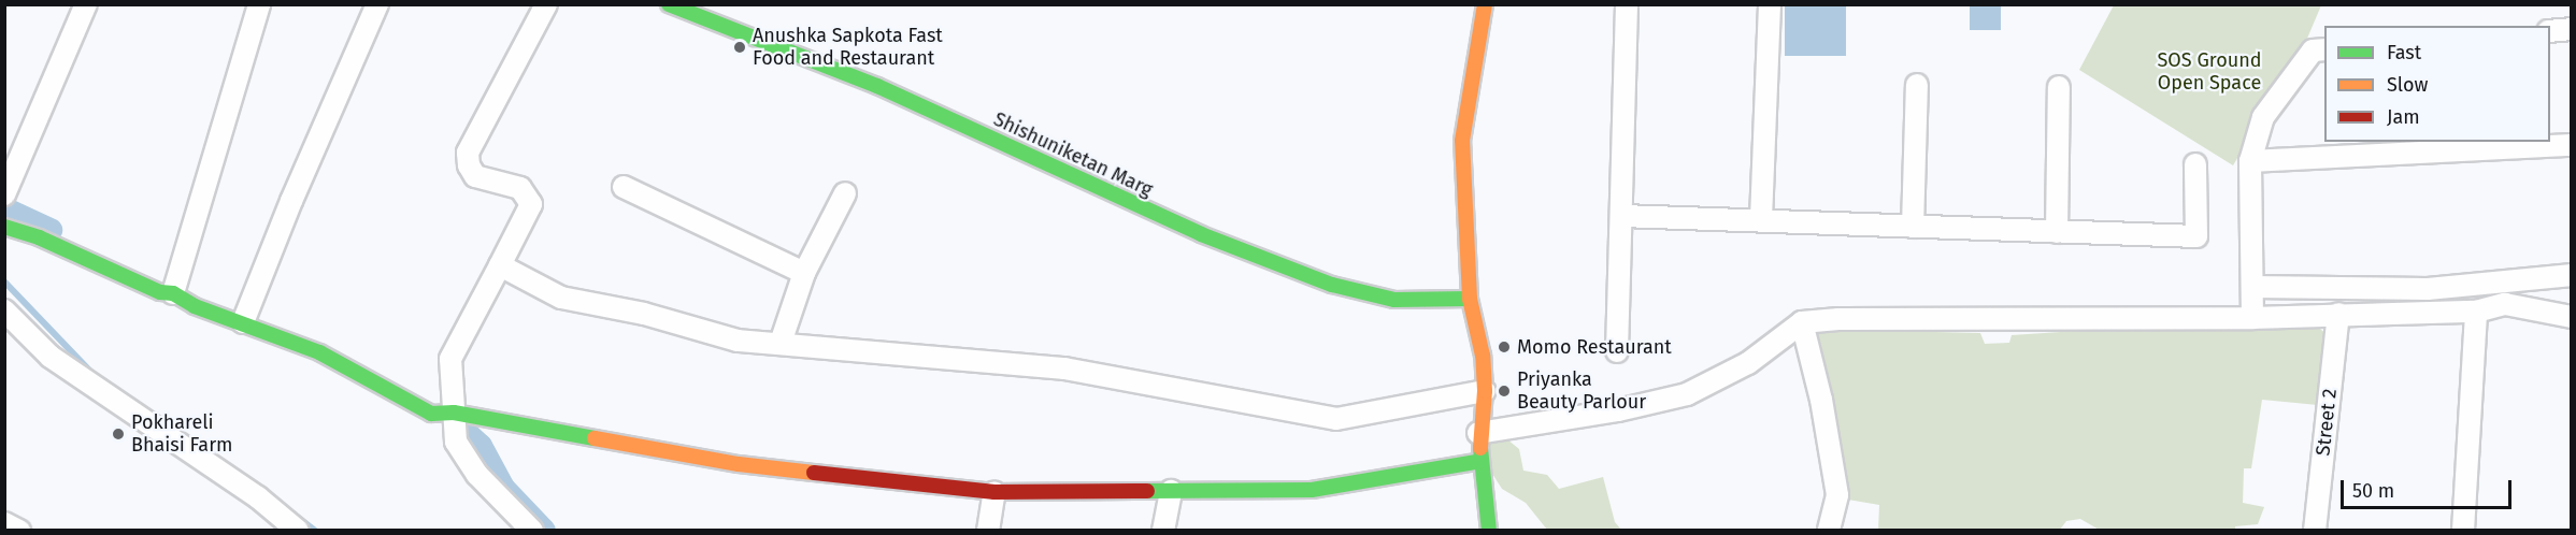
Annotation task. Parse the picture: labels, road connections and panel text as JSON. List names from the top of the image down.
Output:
{
  "streets": {
    "street": ["Shishuniketan Marg", "Street 2"]
  },
  "parks": ["SOS Ground Open Space"],
  "places": [
    "Anushka Sapkota Fast Food and Restaurant",
    "Momo Restaurant",
    "Priyanka Beauty Parlour",
    "Pokhareli Bhaisi Farm"
  ],
  "legend": ["Fast", "Slow", "Jam"],
  "scale_bar": "50 m"
}
